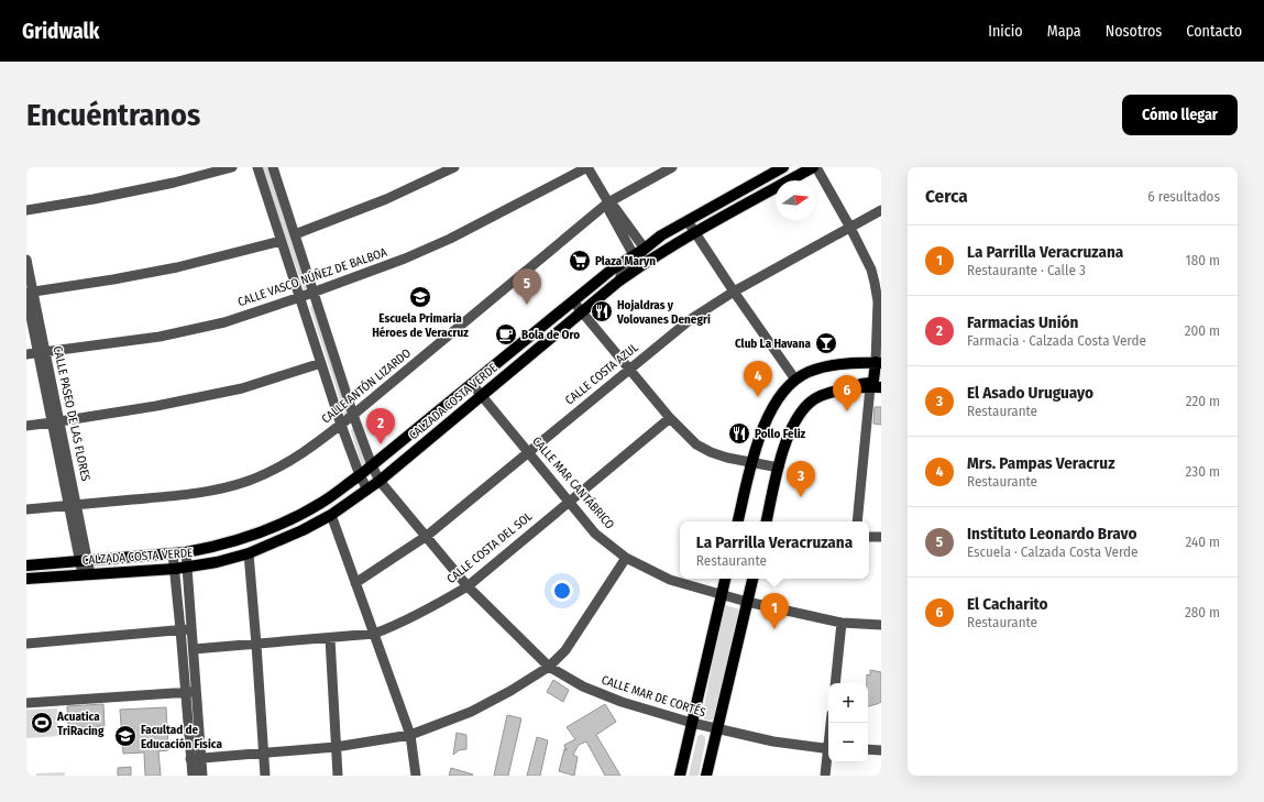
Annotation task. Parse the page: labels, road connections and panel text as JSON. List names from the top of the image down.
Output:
{
  "streets": {
    "main road": ["CALZADA COSTA VERDE"],
    "street": [
      "CALLE VASCO NÚÑEZ DE BALBOA",
      "CALLE COSTA AZUL",
      "CALLE ANTÓN LIZARDO",
      "CALLE PASEO DE LAS FLORES",
      "CALLE MAR CANTÁBRICO",
      "CALLE COSTA DEL SOL",
      "CALLE MAR DE CORTÉS"
    ]
  },
  "crossings": [
    ["CALLE VASCO NÚÑEZ DE BALBOA", "CALLE PASEO DE LAS FLORES"],
    ["CALLE VASCO NÚÑEZ DE BALBOA", "CALLE MAR DE CORTÉS"],
    ["CALLE COSTA AZUL", "CALLE MAR CANTÁBRICO"],
    ["CALLE COSTA AZUL", "CALLE MAR DE CORTÉS"],
    ["CALLE ANTÓN LIZARDO", "CALLE PASEO DE LAS FLORES"],
    ["CALLE ANTÓN LIZARDO", "CALLE MAR DE CORTÉS"],
    ["CALZADA COSTA VERDE", "CALLE PASEO DE LAS FLORES"],
    ["CALZADA COSTA VERDE", "CALLE MAR CANTÁBRICO"],
    ["CALZADA COSTA VERDE", "CALLE MAR DE CORTÉS"],
    ["CALLE MAR CANTÁBRICO", "CALLE COSTA DEL SOL"],
    ["CALLE COSTA DEL SOL", "CALLE MAR DE CORTÉS"]
  ],
  "places": {
    "supermarket": ["Plaza Maryn"],
    "school or university": ["Escuela Primaria Héroes de Veracruz", "Facultad de Educación Física"],
    "restaurant": ["Hojaldras y Volovanes Denegri", "Pollo Feliz"],
    "cafe": ["Bola de Oro"],
    "bar": ["Club La Havana"],
    "sports": ["Acuatica TriRacing"]
  },
  "north": "right",
  "page": {
    "header": "Gridwalk",
    "nav": [
      "Inicio",
      "Mapa",
      "Nosotros",
      "Contacto"
    ],
    "buttons": "Cómo llegar",
    "title": "Encuéntranos",
    "heading": ["Cerca", "6 resultados"],
    "list": [
      {
        "mark": "1",
        "name": "La Parrilla Veracruzana",
        "note": "Restaurante · Calle 3",
        "value": "180 m"
      },
      {
        "mark": "2",
        "name": "Farmacias Unión",
        "note": "Farmacia · Calzada Costa Verde",
        "value": "200 m"
      },
      {
        "mark": "3",
        "name": "El Asado Uruguayo",
        "note": "Restaurante",
        "value": "220 m"
      },
      {
        "mark": "4",
        "name": "Mrs. Pampas Veracruz",
        "note": "Restaurante",
        "value": "230 m"
      },
      {
        "mark": "5",
        "name": "Instituto Leonardo Bravo",
        "note": "Escuela · Calzada Costa Verde",
        "value": "240 m"
      },
      {
        "mark": "6",
        "name": "El Cacharito",
        "note": "Restaurante",
        "value": "280 m"
      }
    ],
    "pins": [
      "5",
      "4",
      "6",
      "2",
      "3",
      "1"
    ],
    "popup": ["La Parrilla Veracruzana", "Restaurante"],
    "map_buttons": ["+", "−"]
  }
}
